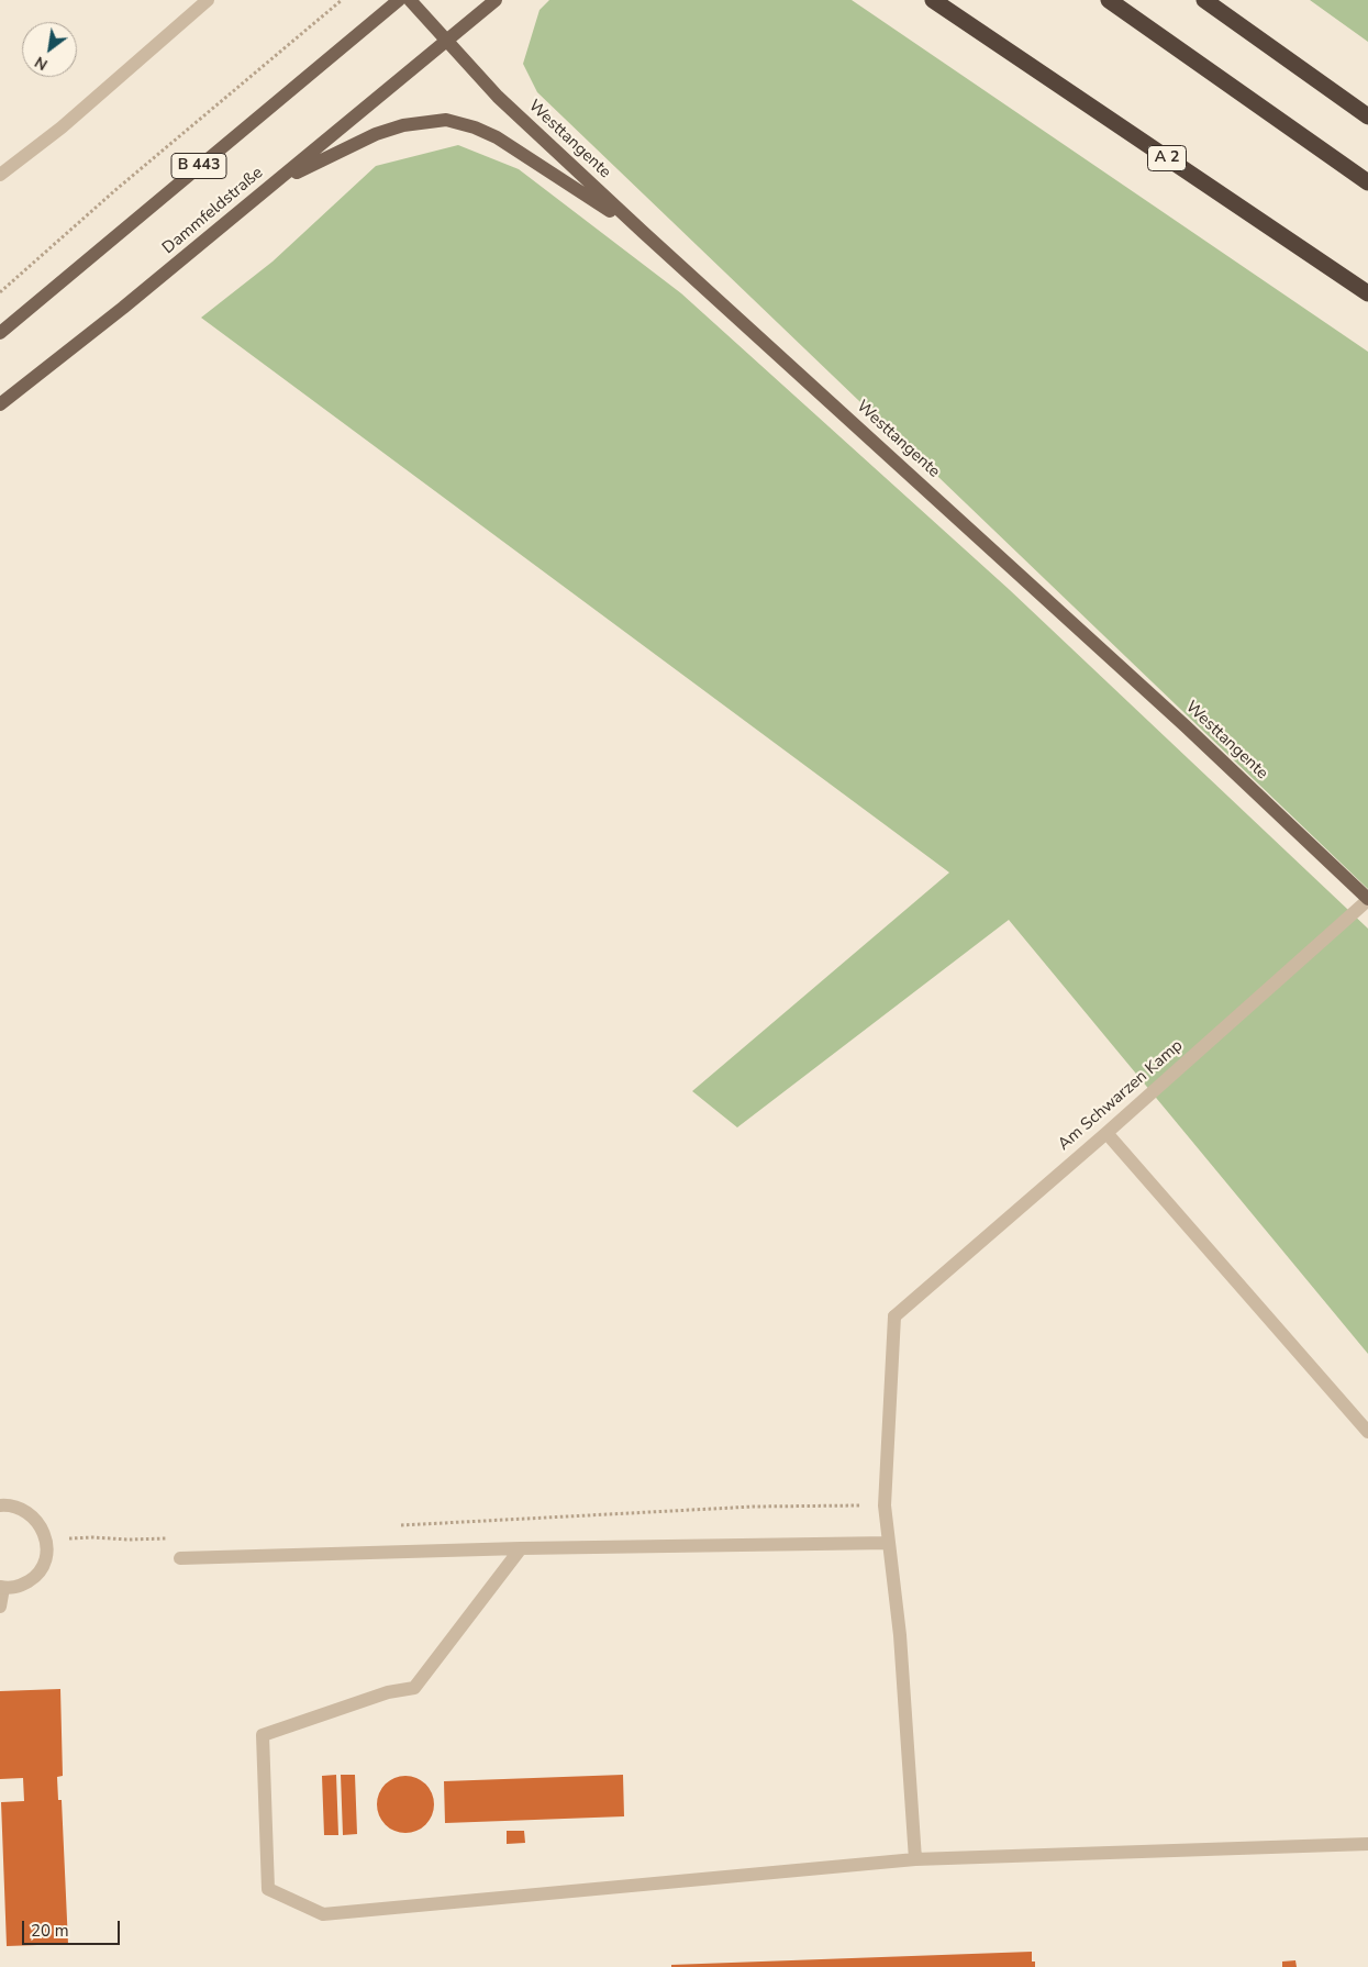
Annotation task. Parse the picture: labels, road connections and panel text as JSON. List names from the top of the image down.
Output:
{
  "streets": {
    "highway": ["A 2"],
    "main road": ["Westtangente", "B 443", "Dammfeldstraße"],
    "street": ["Am Schwarzen Kamp"]
  },
  "crossings": [
    ["Westtangente", "Dammfeldstraße"],
    ["Westtangente", "Am Schwarzen Kamp"]
  ],
  "scale_bar": "20 m",
  "north": "bottom left"
}
